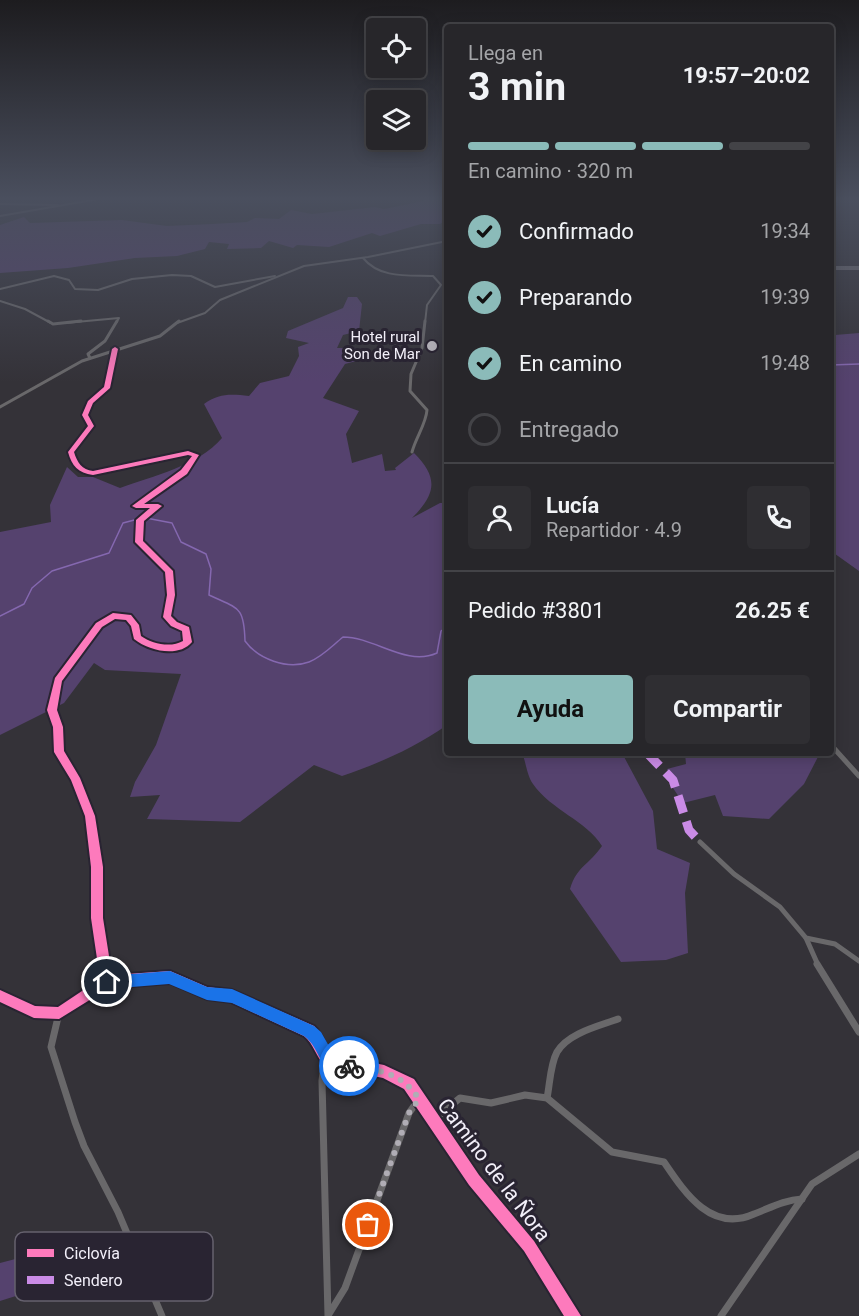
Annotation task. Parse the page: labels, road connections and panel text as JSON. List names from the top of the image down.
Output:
{
  "streets": {
    "street": ["Camino de la Ñora"]
  },
  "places": ["Hotel rural Son de Mar"],
  "legend": ["Ciclovía", "Sendero"],
  "page": {
    "heading": ["3 min", "Llega en", "19:57–20:02"],
    "panel": [
      "Lucía",
      "Repartidor · 4.9",
      "Pedido #3801",
      "26.25 €"
    ],
    "bar": "En camino · 320 m",
    "list": [
      ["Confirmado", "19:34"],
      ["Preparando", "19:39"],
      ["En camino", "19:48"],
      "Entregado"
    ],
    "buttons": ["Ayuda", "Compartir"]
  }
}
